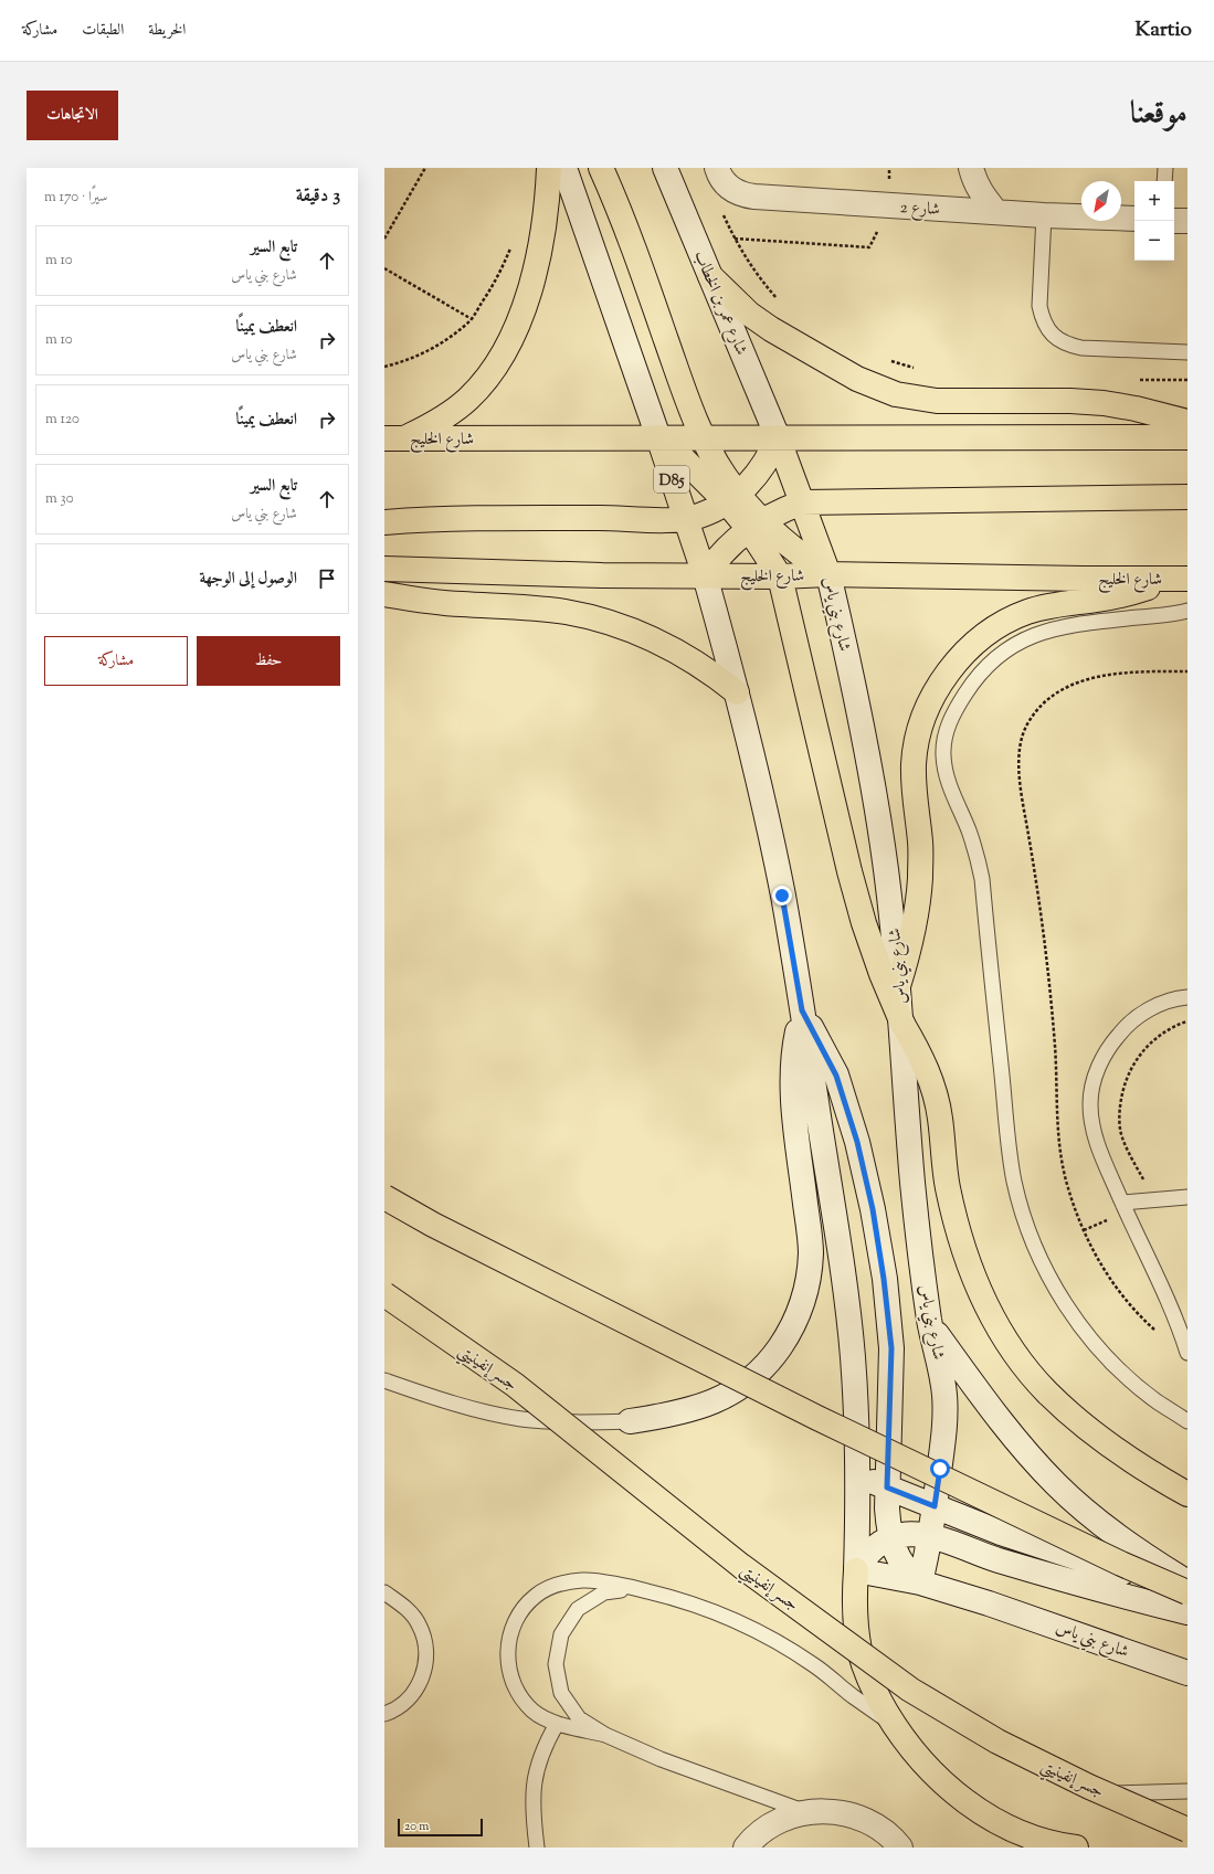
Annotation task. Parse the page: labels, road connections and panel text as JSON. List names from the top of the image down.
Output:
{
  "streets": {
    "main road": [
      "شارع 2",
      "شارع عمر بن الخطاب",
      "شارع الخليج",
      "D85",
      "شارع بني ياس",
      "جسر إنفينيتي"
    ]
  },
  "crossings": [
    ["شارع عمر بن الخطاب", "شارع الخليج"],
    ["شارع عمر بن الخطاب", "شارع بني ياس"],
    ["شارع الخليج", "D85"],
    ["شارع الخليج", "شارع بني ياس"],
    ["D85", "شارع بني ياس"]
  ],
  "scale_bar": "20 m",
  "north": "bottom left",
  "page": {
    "header": "Kartio",
    "nav": ["الخريطة", "الطبقات", "مشاركة"],
    "title": "موقعنا",
    "buttons": [
      "الاتجاهات",
      ["حفظ", "مشاركة"]
    ],
    "heading": ["3 دقيقة", "سيرًا · 170 m"],
    "map_buttons": ["+", "−"],
    "list": [
      ["تابع السير", "شارع بني ياس", "10 m"],
      ["انعطف يمينًا", "شارع بني ياس", "10 m"],
      ["انعطف يمينًا", "120 m"],
      ["تابع السير", "شارع بني ياس", "30 m"],
      "الوصول إلى الوجهة"
    ],
    "scale": "20 m"
  }
}
